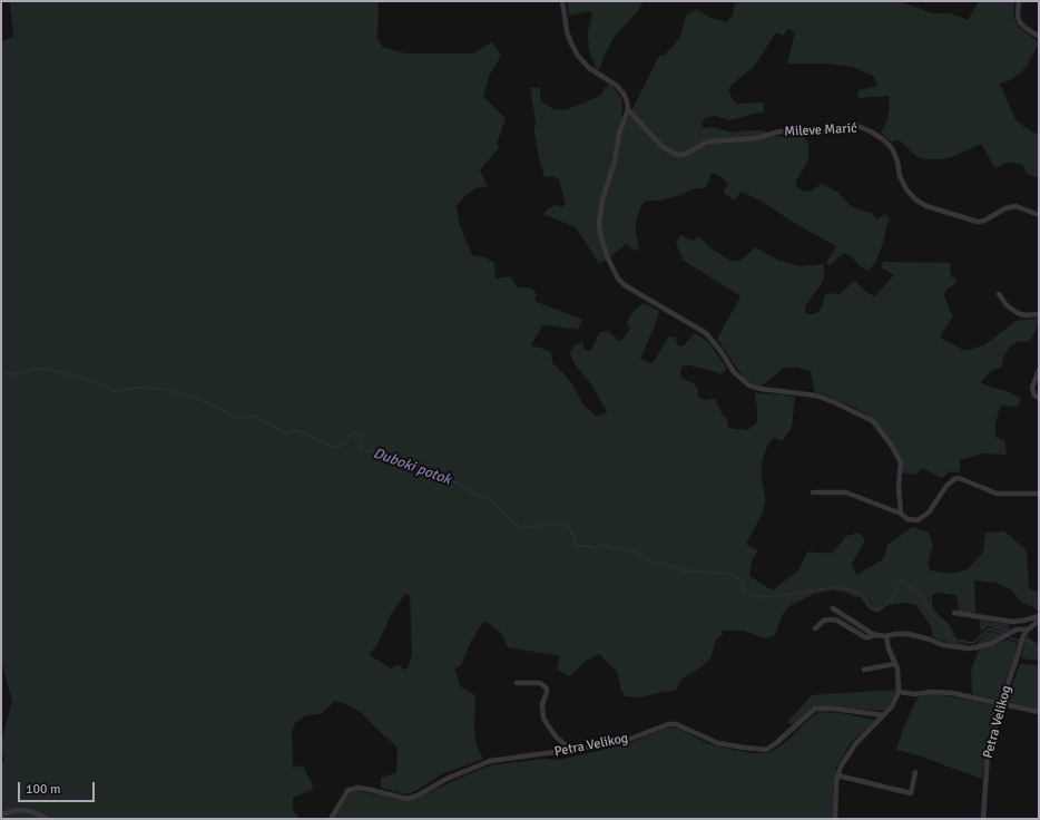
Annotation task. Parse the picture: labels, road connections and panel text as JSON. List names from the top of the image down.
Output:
{
  "streets": {
    "street": ["Mileve Marić", "Petra Velikog"]
  },
  "water": ["Duboki potok"],
  "scale_bar": "100 m"
}
